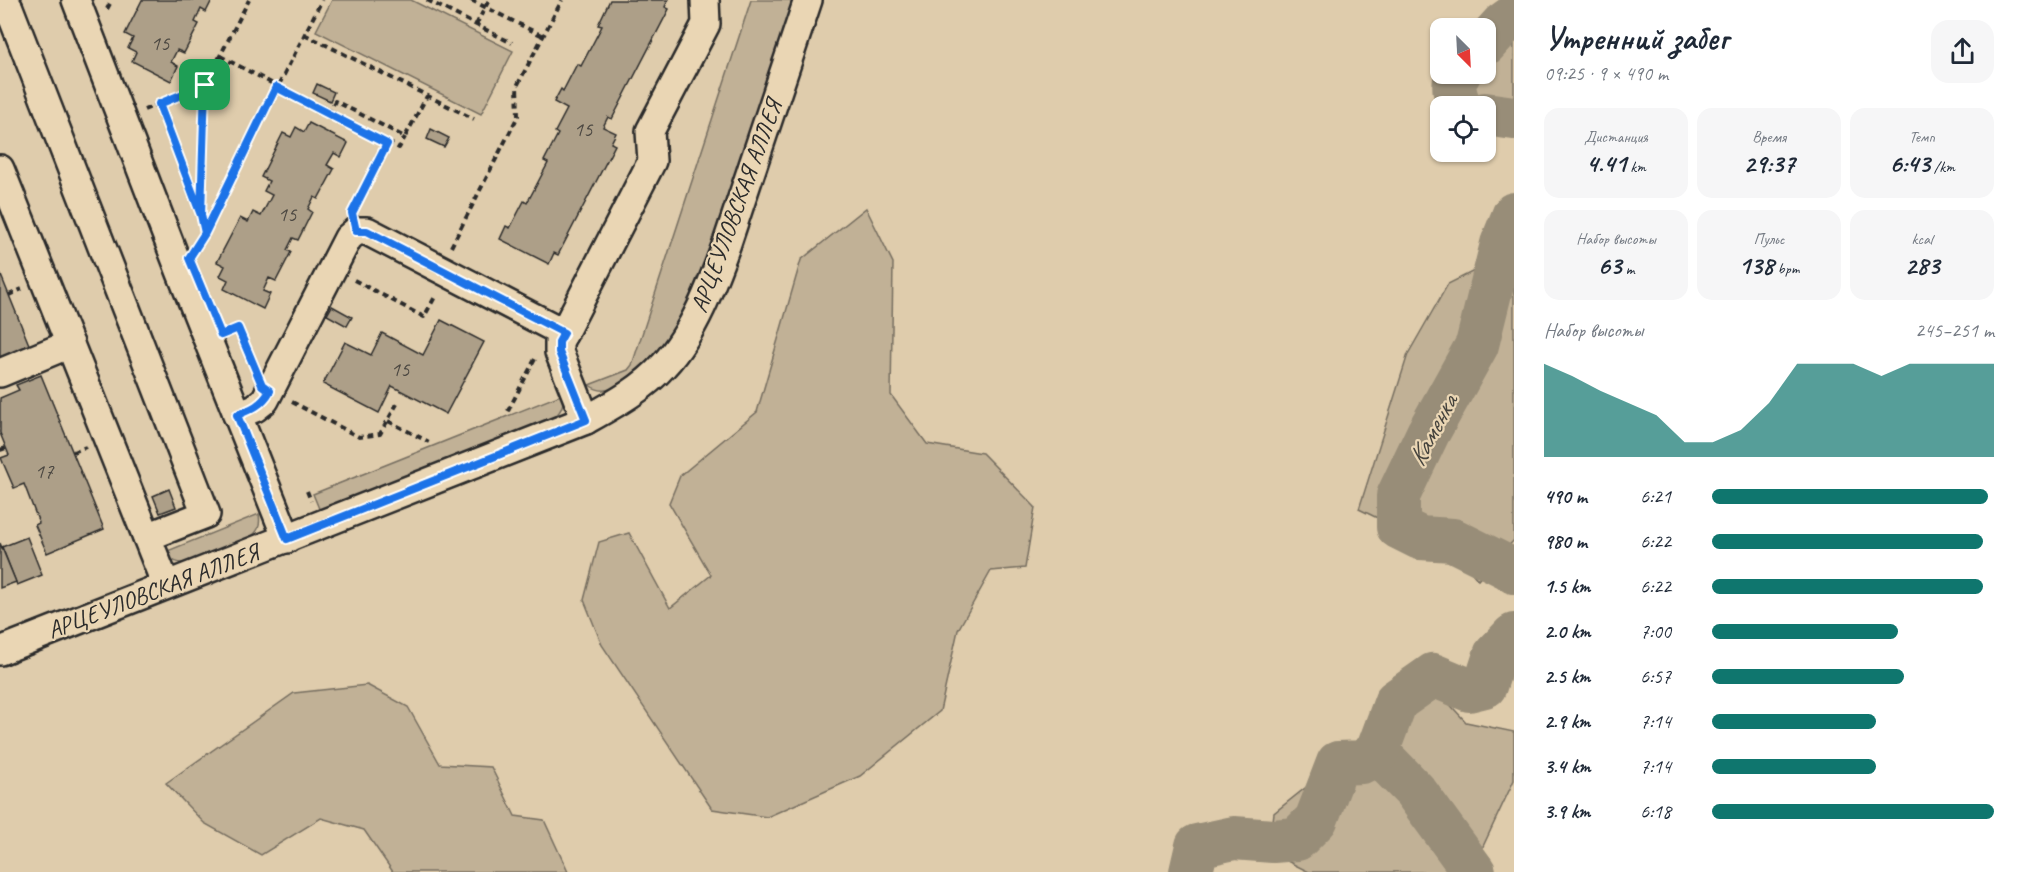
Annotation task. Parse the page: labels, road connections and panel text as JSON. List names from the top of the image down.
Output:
{
  "streets": {
    "street": ["АРЦЕУЛОВСКАЯ АЛЛЕЯ"]
  },
  "water": ["Каменка"],
  "house_numbers": [
    "15",
    "15",
    "15",
    "15",
    "17"
  ],
  "north": "bottom right",
  "page": {
    "heading": ["Утренний забег", "09:25 · 9 × 490 m"],
    "stats": [
      ["Дистанция", "4.41 km"],
      ["Время", "29:37"],
      ["Темп", "6:43 /km"],
      ["Набор высоты", "63 m"],
      ["Пульс", "138 bpm"],
      ["kcal", "283"]
    ],
    "chart": ["Набор высоты", "245–251 m"],
    "list": [
      {
        "name": "490 m",
        "note": "6:21"
      },
      {
        "name": "980 m",
        "note": "6:22"
      },
      {
        "name": "1.5 km",
        "note": "6:22"
      },
      {
        "name": "2.0 km",
        "note": "7:00"
      },
      {
        "name": "2.5 km",
        "note": "6:57"
      },
      {
        "name": "2.9 km",
        "note": "7:14"
      },
      {
        "name": "3.4 km",
        "note": "7:14"
      },
      {
        "name": "3.9 km",
        "note": "6:18"
      }
    ]
  }
}
